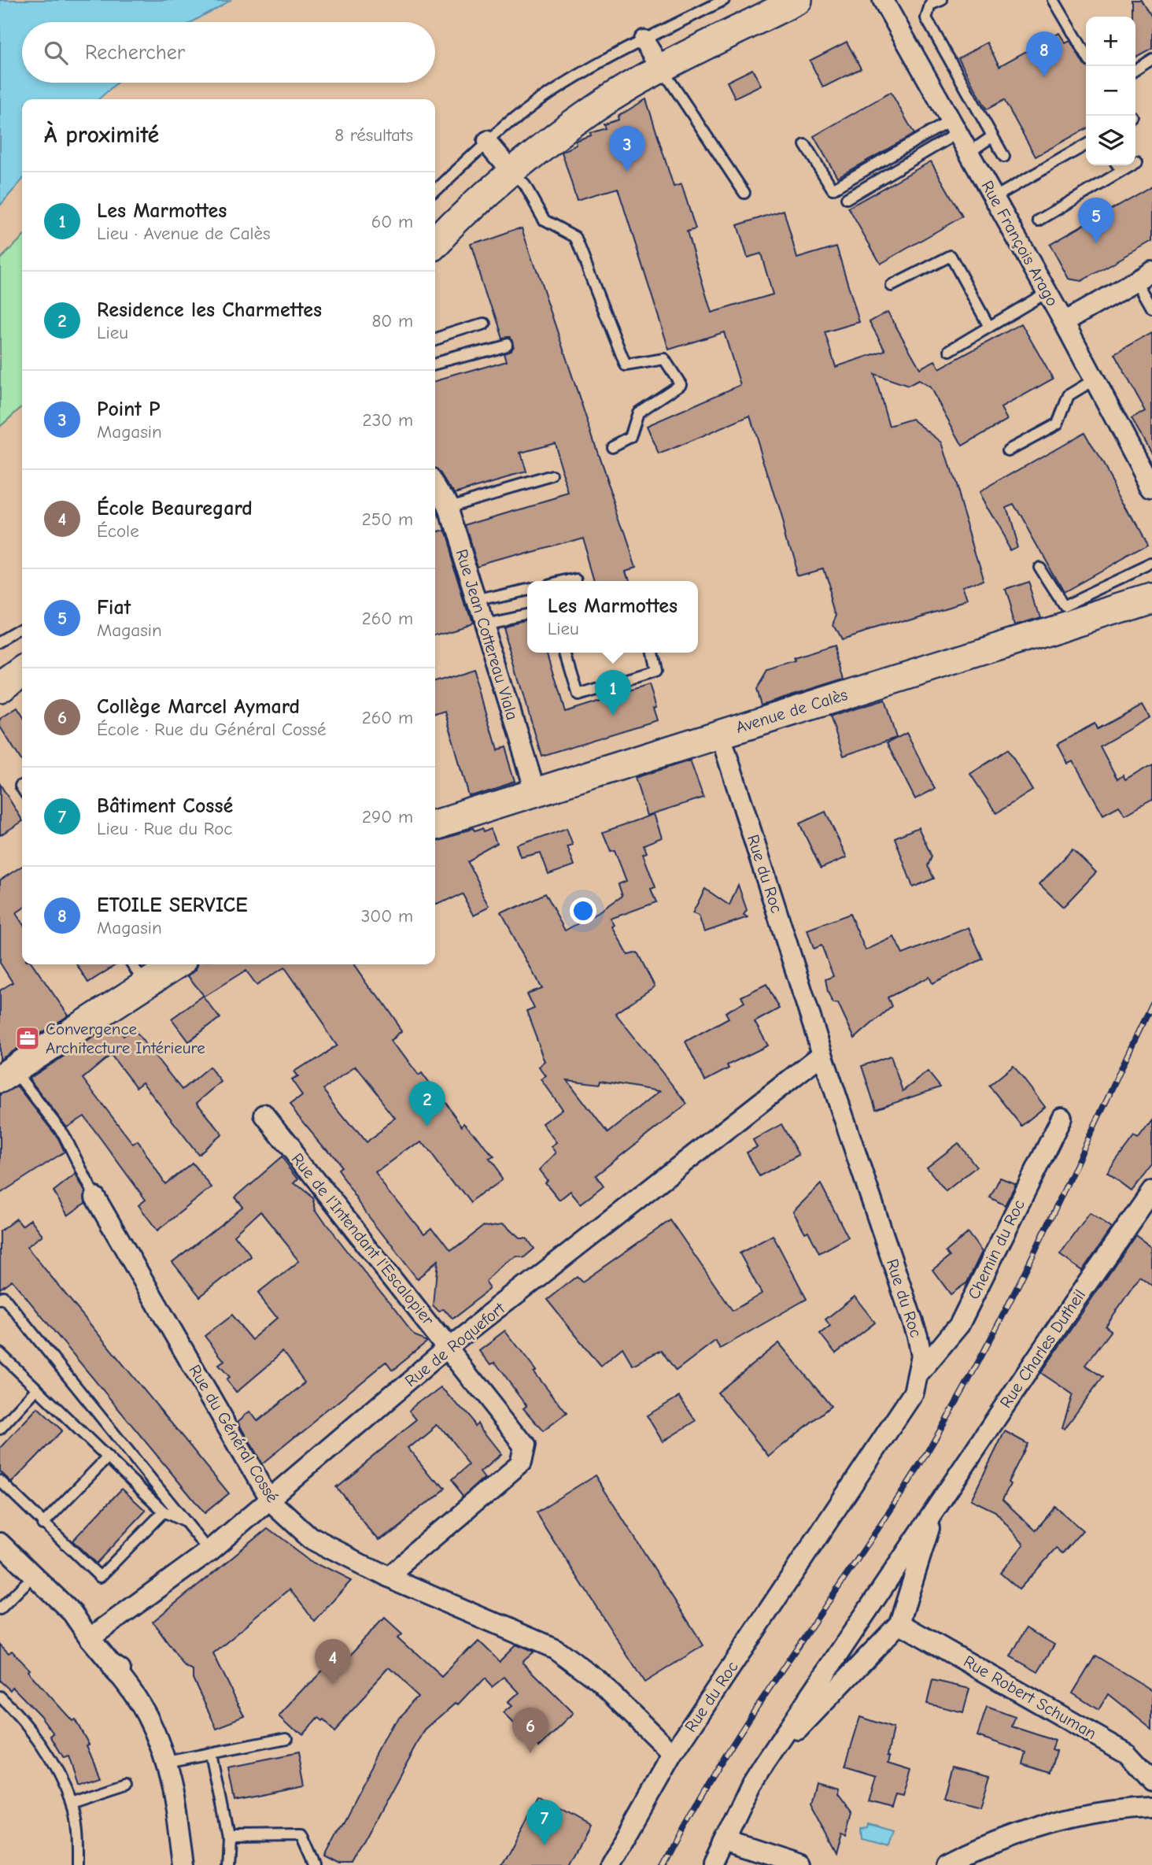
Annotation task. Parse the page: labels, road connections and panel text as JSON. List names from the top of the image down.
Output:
{
  "streets": {
    "street": [
      "Rue François Arago",
      "Rue Jean Cottereau Viala",
      "Avenue de Calès",
      "Rue du Roc",
      "Rue de l'Intendant l'Escalopier",
      "Chemin du Roc",
      "Rue de Roquefort",
      "Rue Charles Dutheil",
      "Rue du Général Cossé",
      "Rue Robert Schuman"
    ]
  },
  "crossings": [
    ["Rue Jean Cottereau Viala", "Avenue de Calès"],
    ["Avenue de Calès", "Rue du Roc"],
    ["Rue du Roc", "Chemin du Roc"],
    ["Rue du Roc", "Rue de Roquefort"],
    ["Rue du Roc", "Rue du Général Cossé"],
    ["Rue de l'Intendant l'Escalopier", "Rue de Roquefort"],
    ["Rue de l'Intendant l'Escalopier", "Rue du Général Cossé"],
    ["Rue de Roquefort", "Rue du Général Cossé"],
    ["Rue Charles Dutheil", "Rue Robert Schuman"]
  ],
  "places": {
    "office": ["Convergence Architecture Intérieure"]
  },
  "page": {
    "map_buttons": ["+", "−"],
    "search": "Rechercher",
    "pins": [
      "8",
      "3",
      "5",
      "1",
      "2",
      "4",
      "6",
      "7"
    ],
    "heading": ["À proximité", "8 résultats"],
    "list": [
      {
        "mark": "1",
        "name": "Les Marmottes",
        "note": "Lieu · Avenue de Calès",
        "value": "60 m"
      },
      {
        "mark": "2",
        "name": "Residence les Charmettes",
        "note": "Lieu",
        "value": "80 m"
      },
      {
        "mark": "3",
        "name": "Point P",
        "note": "Magasin",
        "value": "230 m"
      },
      {
        "mark": "4",
        "name": "École Beauregard",
        "note": "École",
        "value": "250 m"
      },
      {
        "mark": "5",
        "name": "Fiat",
        "note": "Magasin",
        "value": "260 m"
      },
      {
        "mark": "6",
        "name": "Collège Marcel Aymard",
        "note": "École · Rue du Général Cossé",
        "value": "260 m"
      },
      {
        "mark": "7",
        "name": "Bâtiment Cossé",
        "note": "Lieu · Rue du Roc",
        "value": "290 m"
      },
      {
        "mark": "8",
        "name": "ETOILE SERVICE",
        "note": "Magasin",
        "value": "300 m"
      }
    ],
    "popup": ["Les Marmottes", "Lieu"]
  }
}
